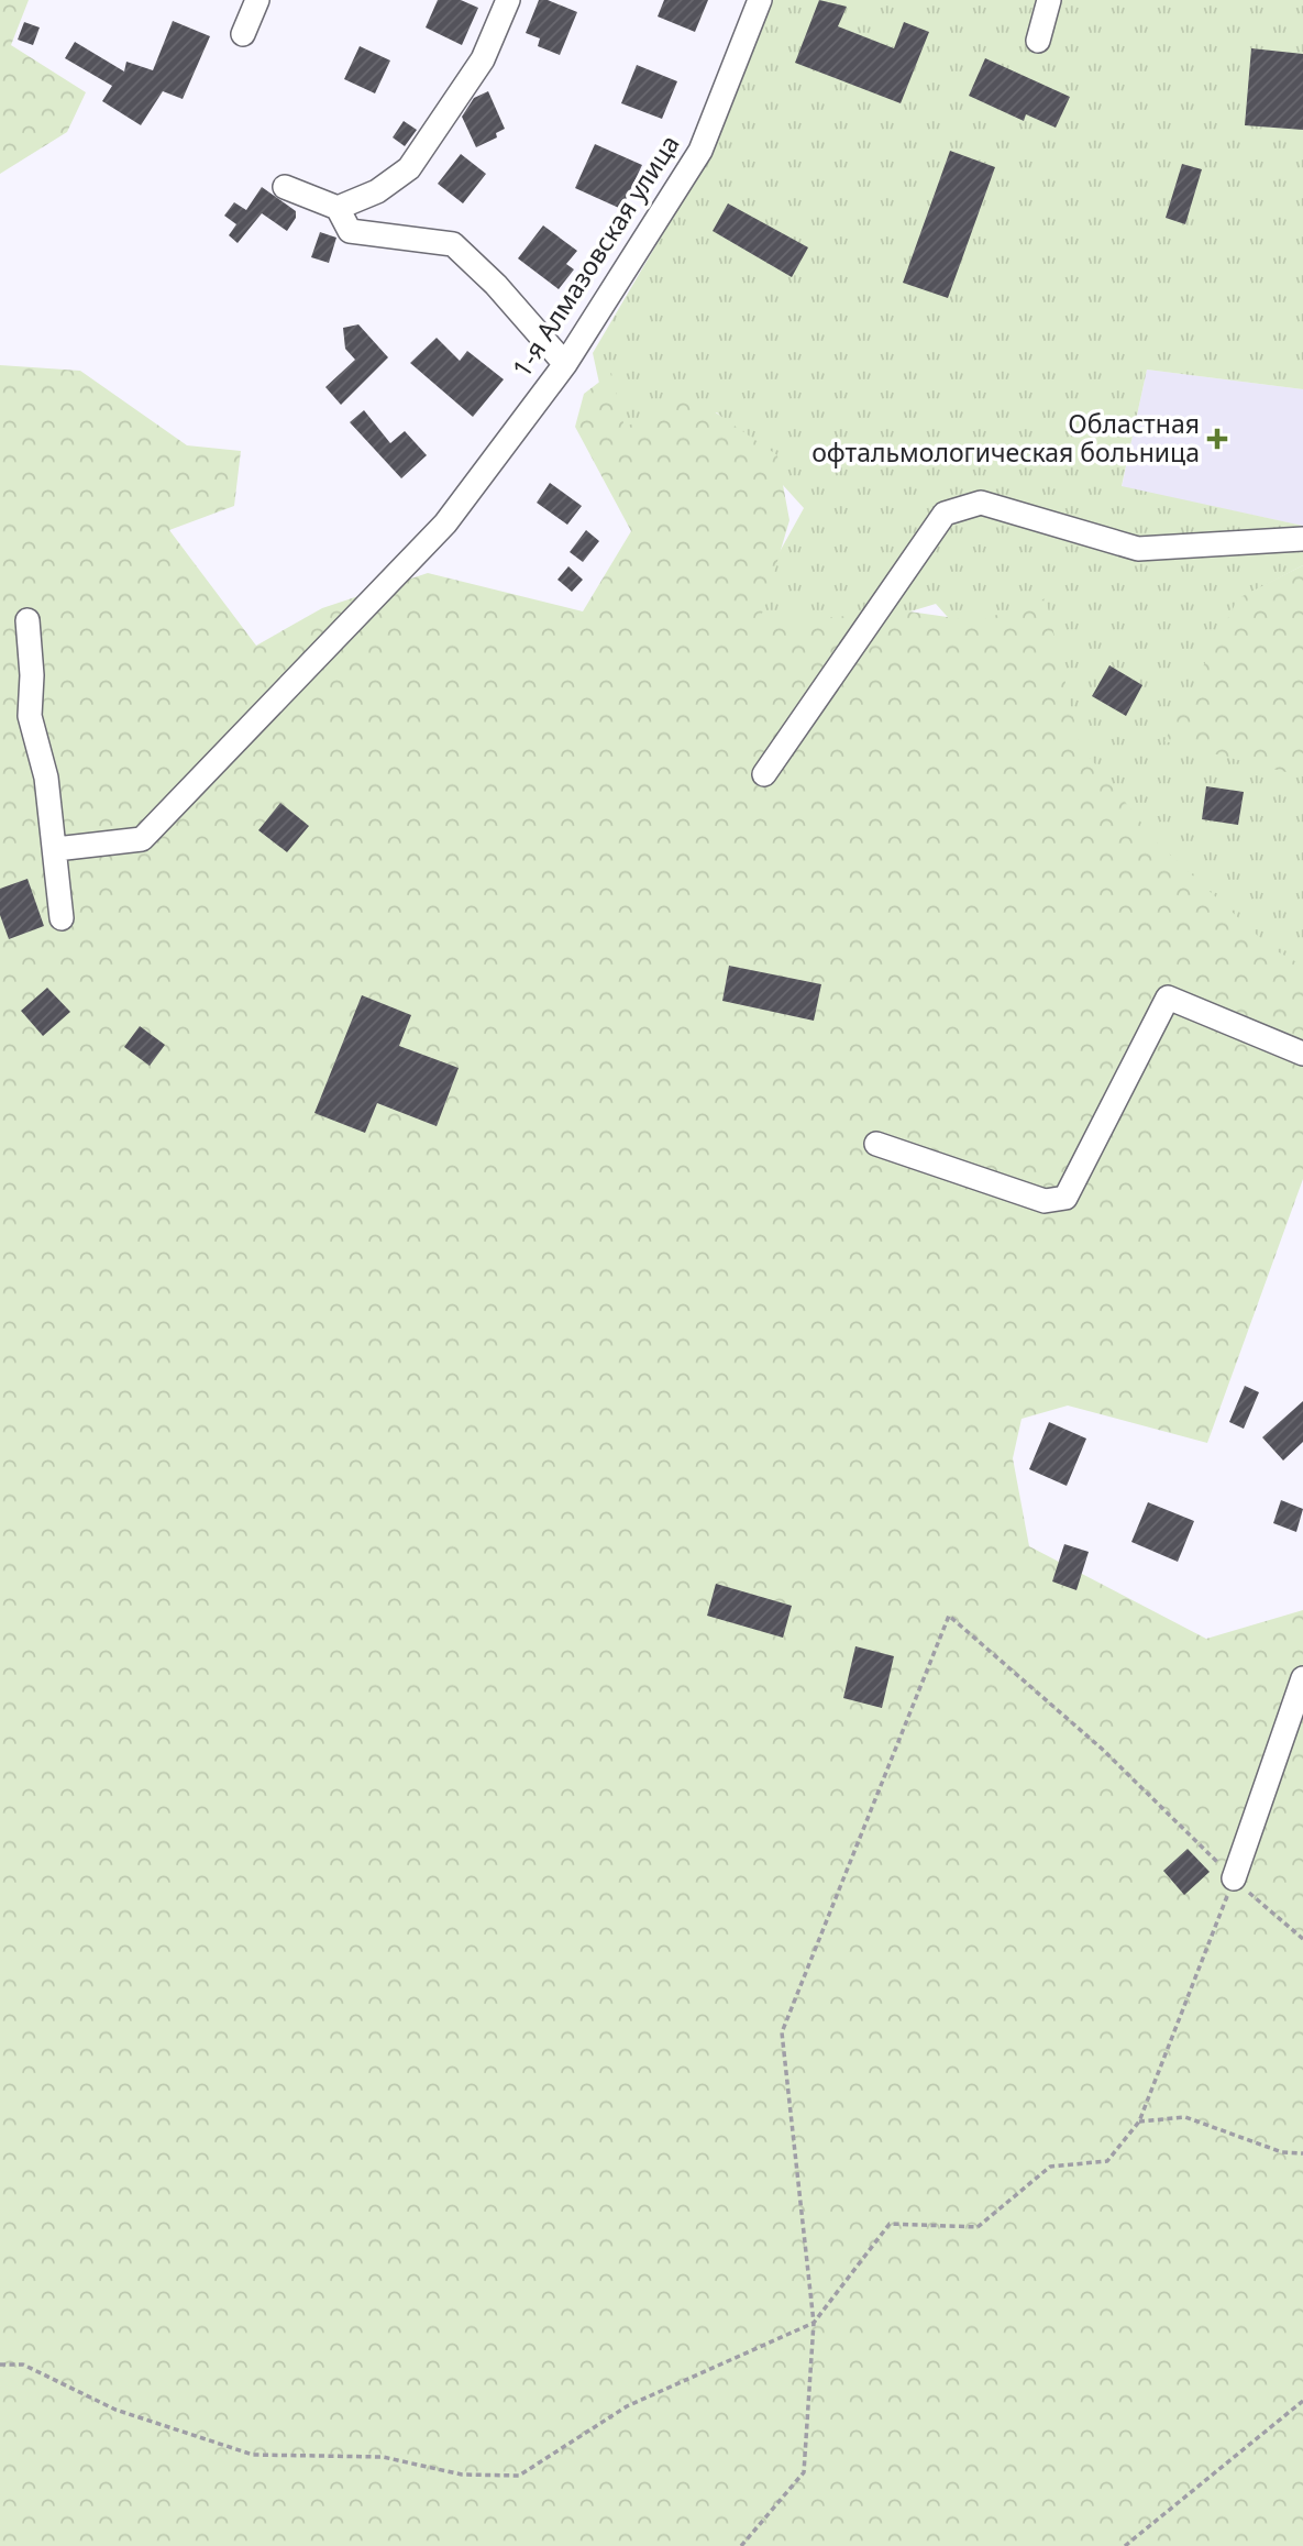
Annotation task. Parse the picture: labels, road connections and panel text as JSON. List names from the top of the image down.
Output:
{
  "streets": {
    "street": ["1-я Алмазовская улица"]
  },
  "places": {
    "health": ["Областная офтальмологическая больница"]
  }
}
